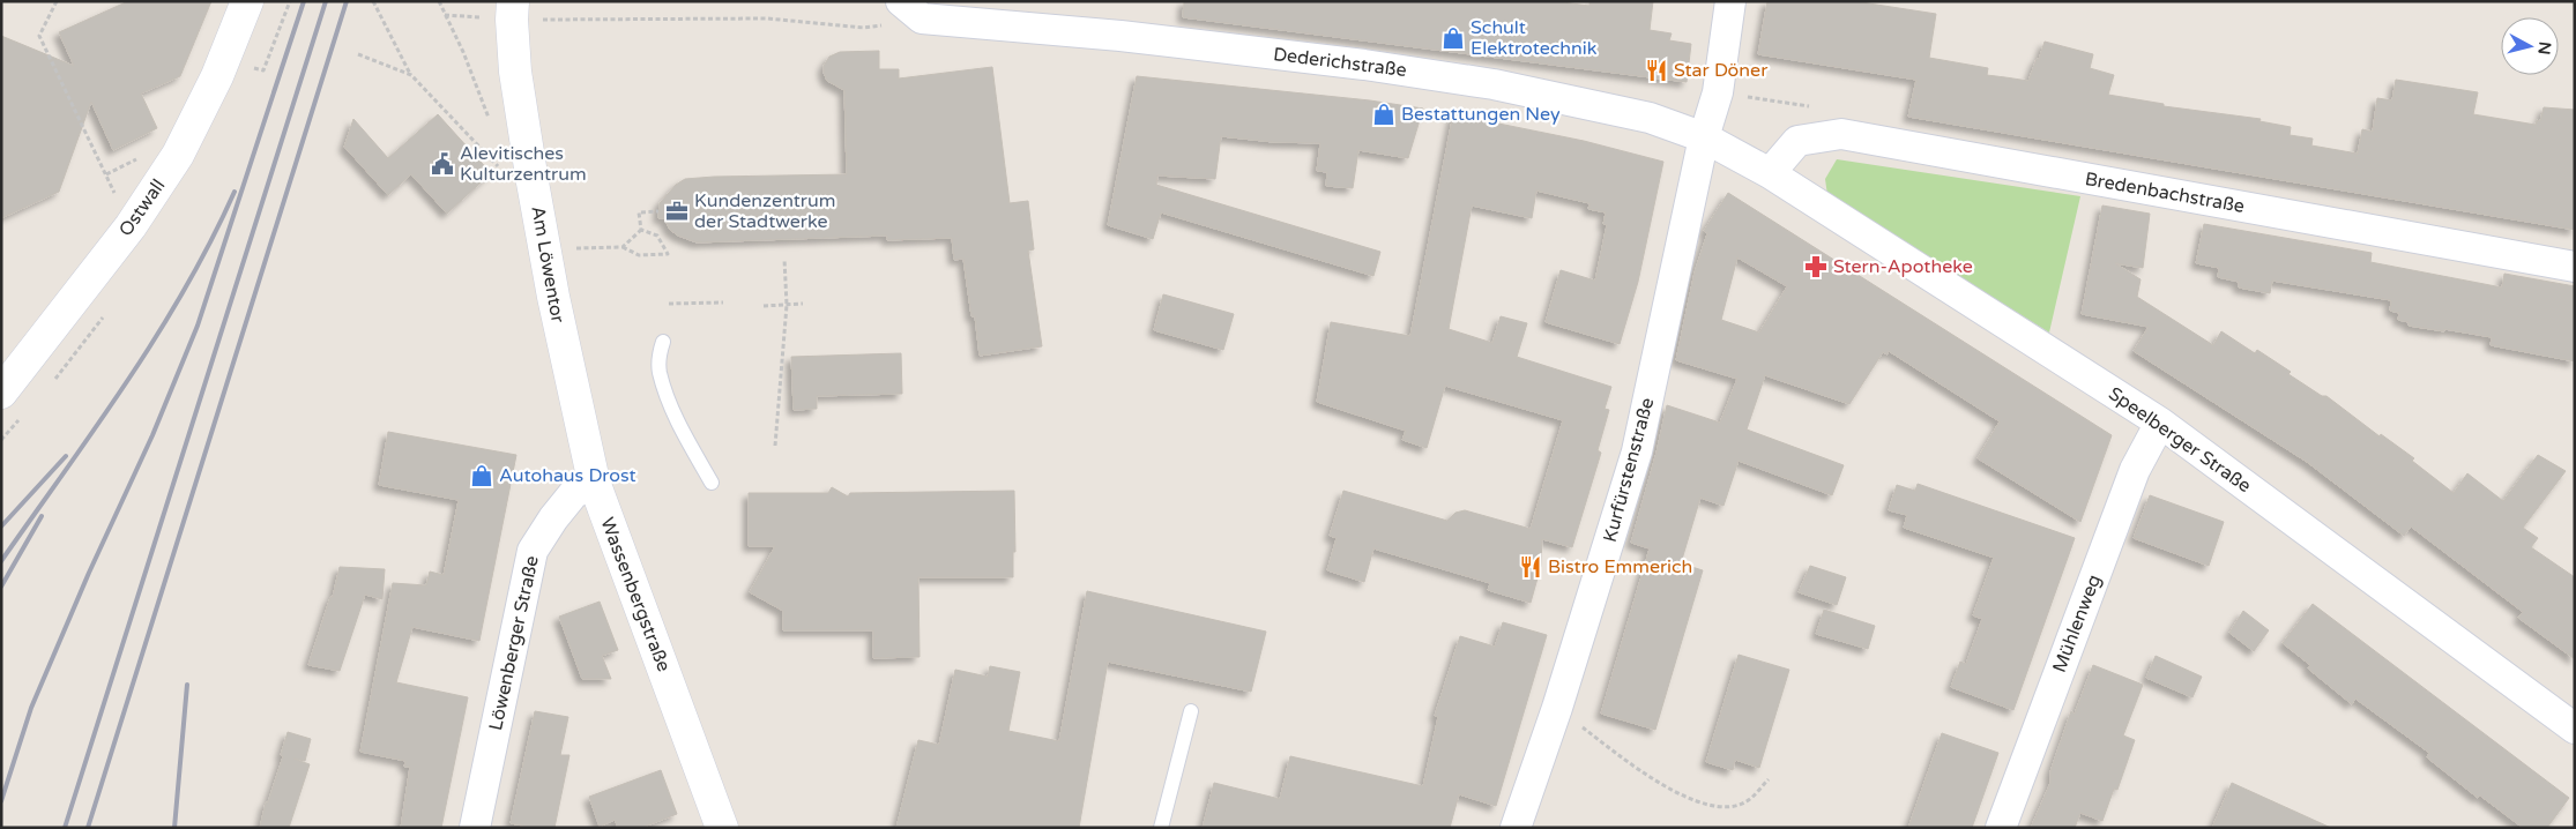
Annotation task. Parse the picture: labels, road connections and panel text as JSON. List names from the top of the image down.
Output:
{
  "streets": {
    "street": [
      "Dederichstraße",
      "Bredenbachstraße",
      "Ostwall",
      "Am Löwentor",
      "Speelberger Straße",
      "Kurfürstenstraße",
      "Wassenbergstraße",
      "Mühlenweg",
      "Löwenberger Straße"
    ]
  },
  "crossings": [
    ["Dederichstraße", "Bredenbachstraße"],
    ["Dederichstraße", "Speelberger Straße"],
    ["Dederichstraße", "Kurfürstenstraße"],
    ["Bredenbachstraße", "Speelberger Straße"],
    ["Am Löwentor", "Wassenbergstraße"],
    ["Speelberger Straße", "Mühlenweg"],
    ["Wassenbergstraße", "Löwenberger Straße"]
  ],
  "places": {
    "shop": ["Schult Elektrotechnik", "Bestattungen Ney", "Autohaus Drost"],
    "restaurant": ["Star Döner", "Bistro Emmerich"],
    "public building": ["Alevitisches Kulturzentrum"],
    "office": ["Kundenzentrum der Stadtwerke"],
    "pharmacy": ["Stern-Apotheke"]
  },
  "north": "right"
}
